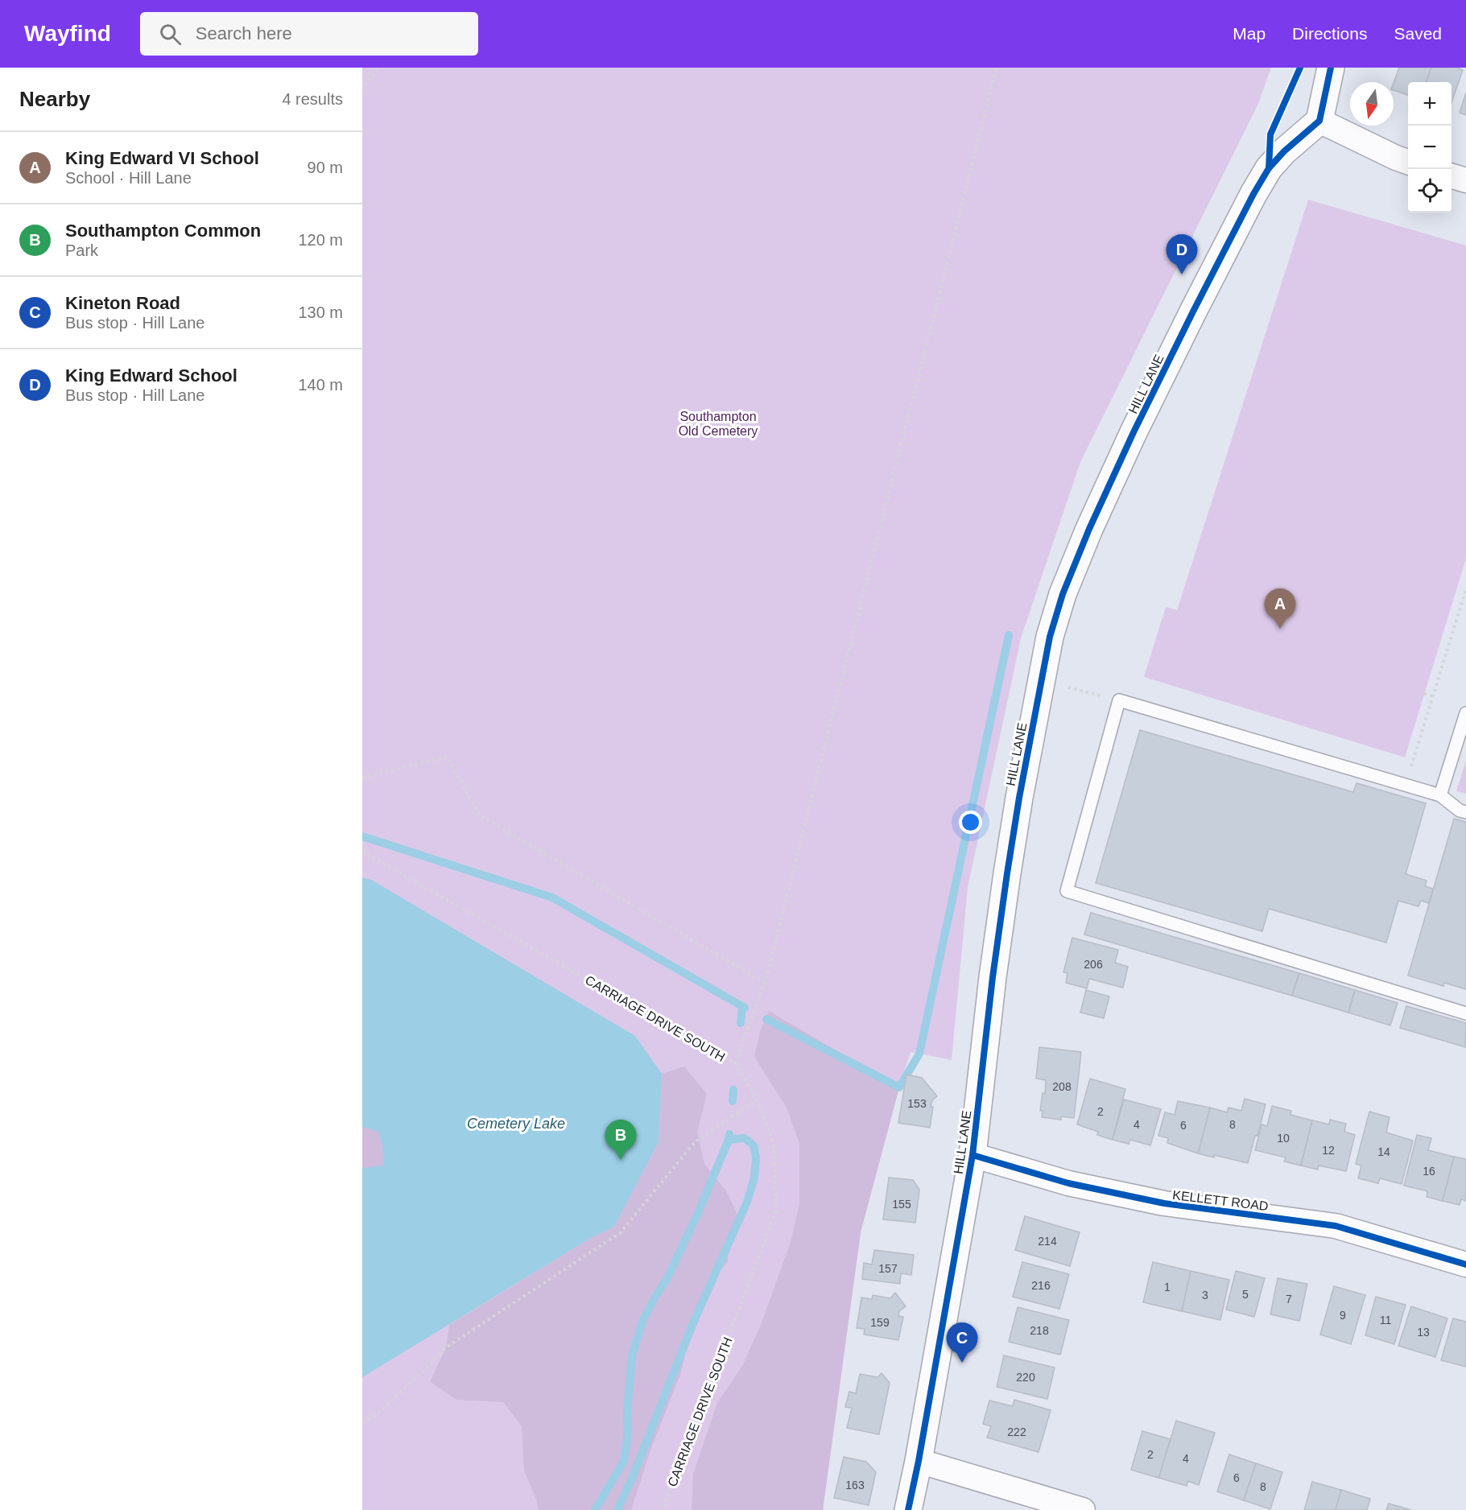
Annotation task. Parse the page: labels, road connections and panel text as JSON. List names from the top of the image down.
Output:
{
  "streets": {
    "street": ["HILL LANE", "KELLETT ROAD"],
    "path": ["CARRIAGE DRIVE SOUTH"]
  },
  "crossings": [
    ["HILL LANE", "KELLETT ROAD"]
  ],
  "water": ["Cemetery Lake"],
  "parks": ["Southampton Old Cemetery"],
  "house_numbers": [
    "206",
    "208",
    "153",
    "2",
    "4",
    "8",
    "6",
    "10",
    "12",
    "14",
    "16",
    "155",
    "214",
    "157",
    "216",
    "1",
    "5",
    "3",
    "7",
    "9",
    "11",
    "159",
    "218",
    "13",
    "220",
    "222",
    "2",
    "4",
    "6",
    "163",
    "8"
  ],
  "north": "bottom",
  "page": {
    "header": "Wayfind",
    "search": "Search here",
    "nav": ["Map", "Directions", "Saved"],
    "heading": ["Nearby", "4 results"],
    "map_buttons": ["+", "−"],
    "list": [
      {
        "mark": "A",
        "name": "King Edward VI School",
        "note": "School · Hill Lane",
        "value": "90 m"
      },
      {
        "mark": "B",
        "name": "Southampton Common",
        "note": "Park",
        "value": "120 m"
      },
      {
        "mark": "C",
        "name": "Kineton Road",
        "note": "Bus stop · Hill Lane",
        "value": "130 m"
      },
      {
        "mark": "D",
        "name": "King Edward School",
        "note": "Bus stop · Hill Lane",
        "value": "140 m"
      }
    ],
    "pins": [
      "D",
      "A",
      "B",
      "C"
    ]
  }
}
